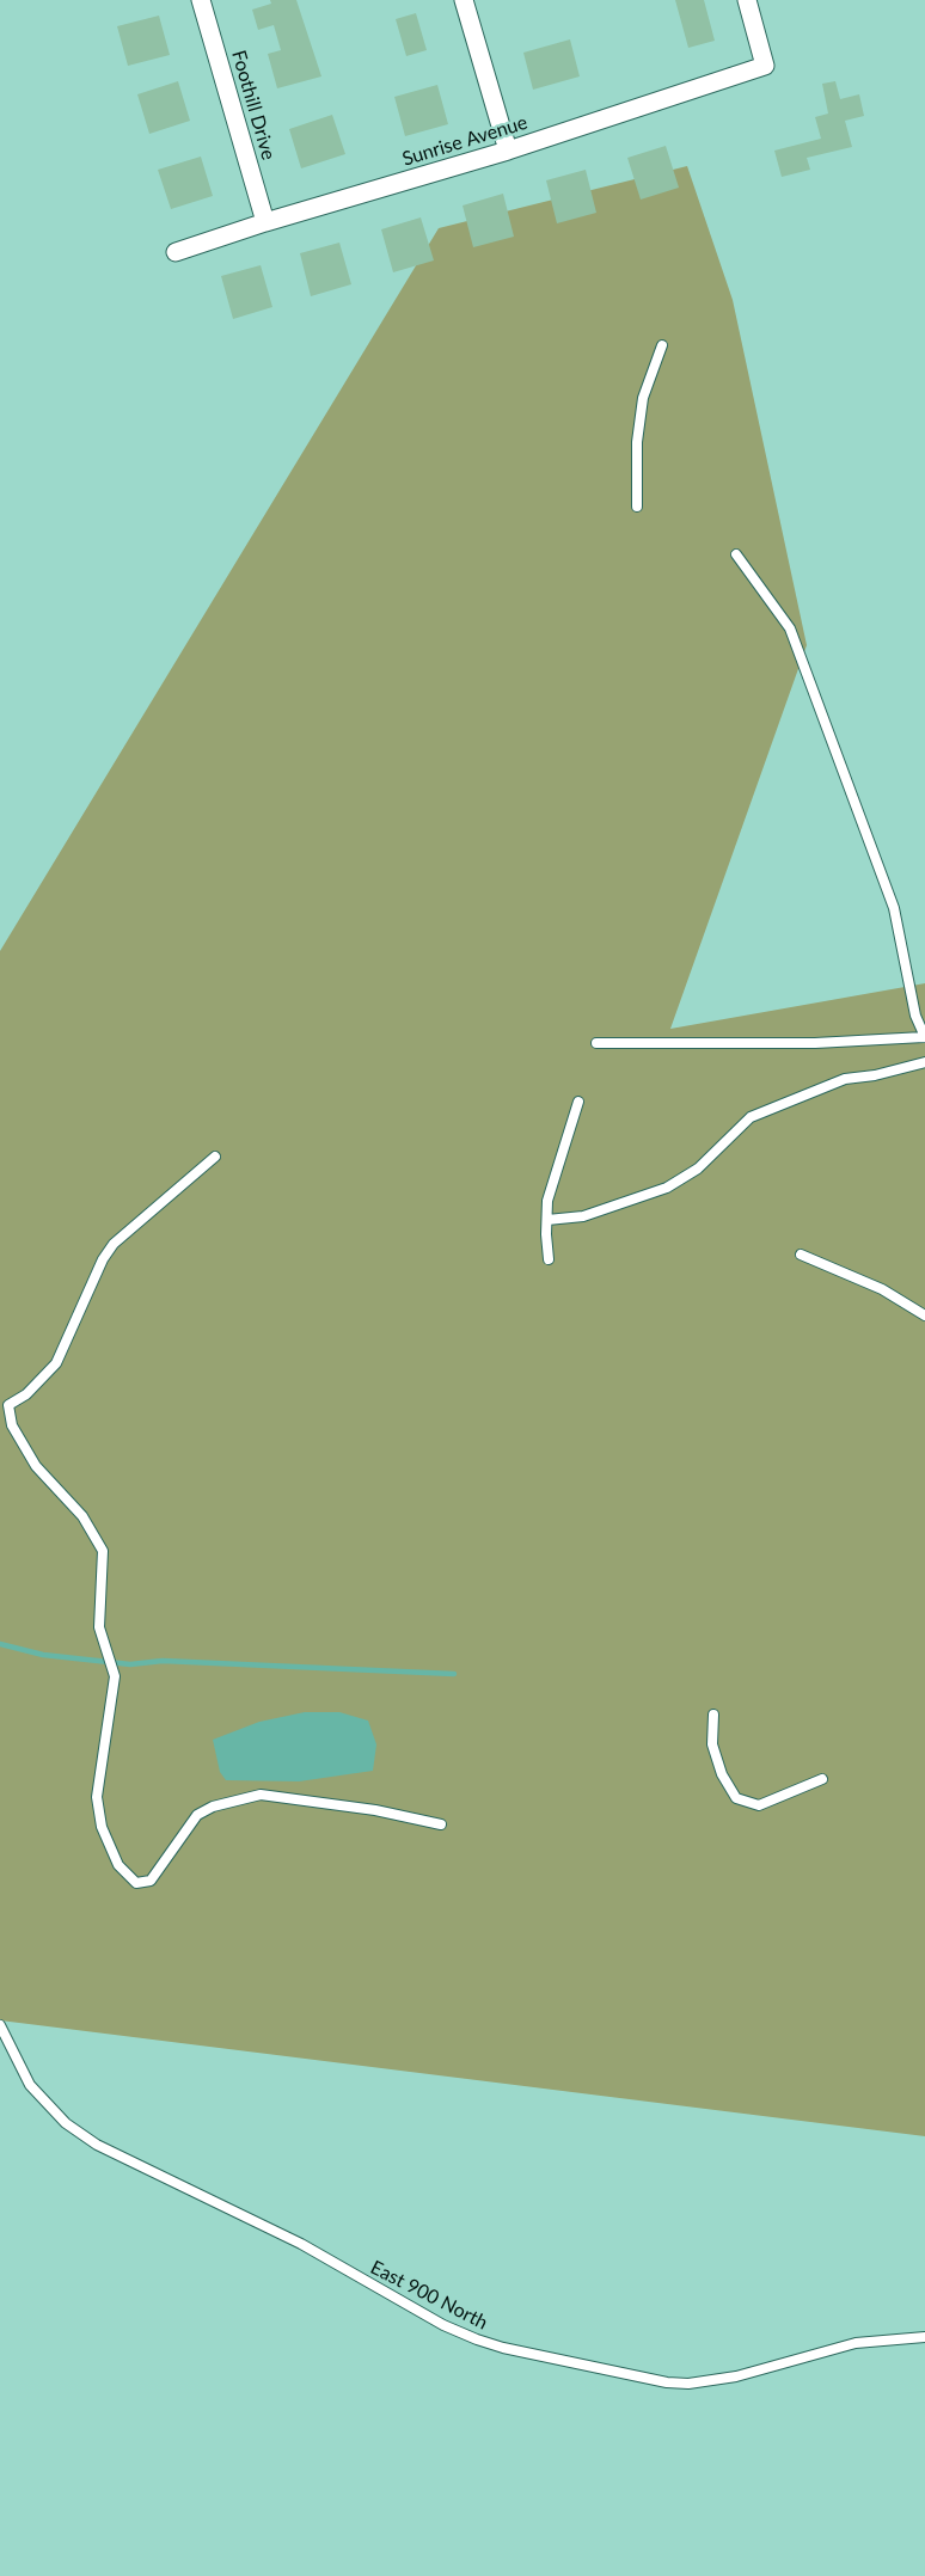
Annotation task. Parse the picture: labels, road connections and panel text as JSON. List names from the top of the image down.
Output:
{
  "streets": {
    "street": ["Foothill Drive", "Sunrise Avenue"],
    "lane": ["East 900 North"]
  },
  "crossings": [
    ["Foothill Drive", "Sunrise Avenue"]
  ]
}
